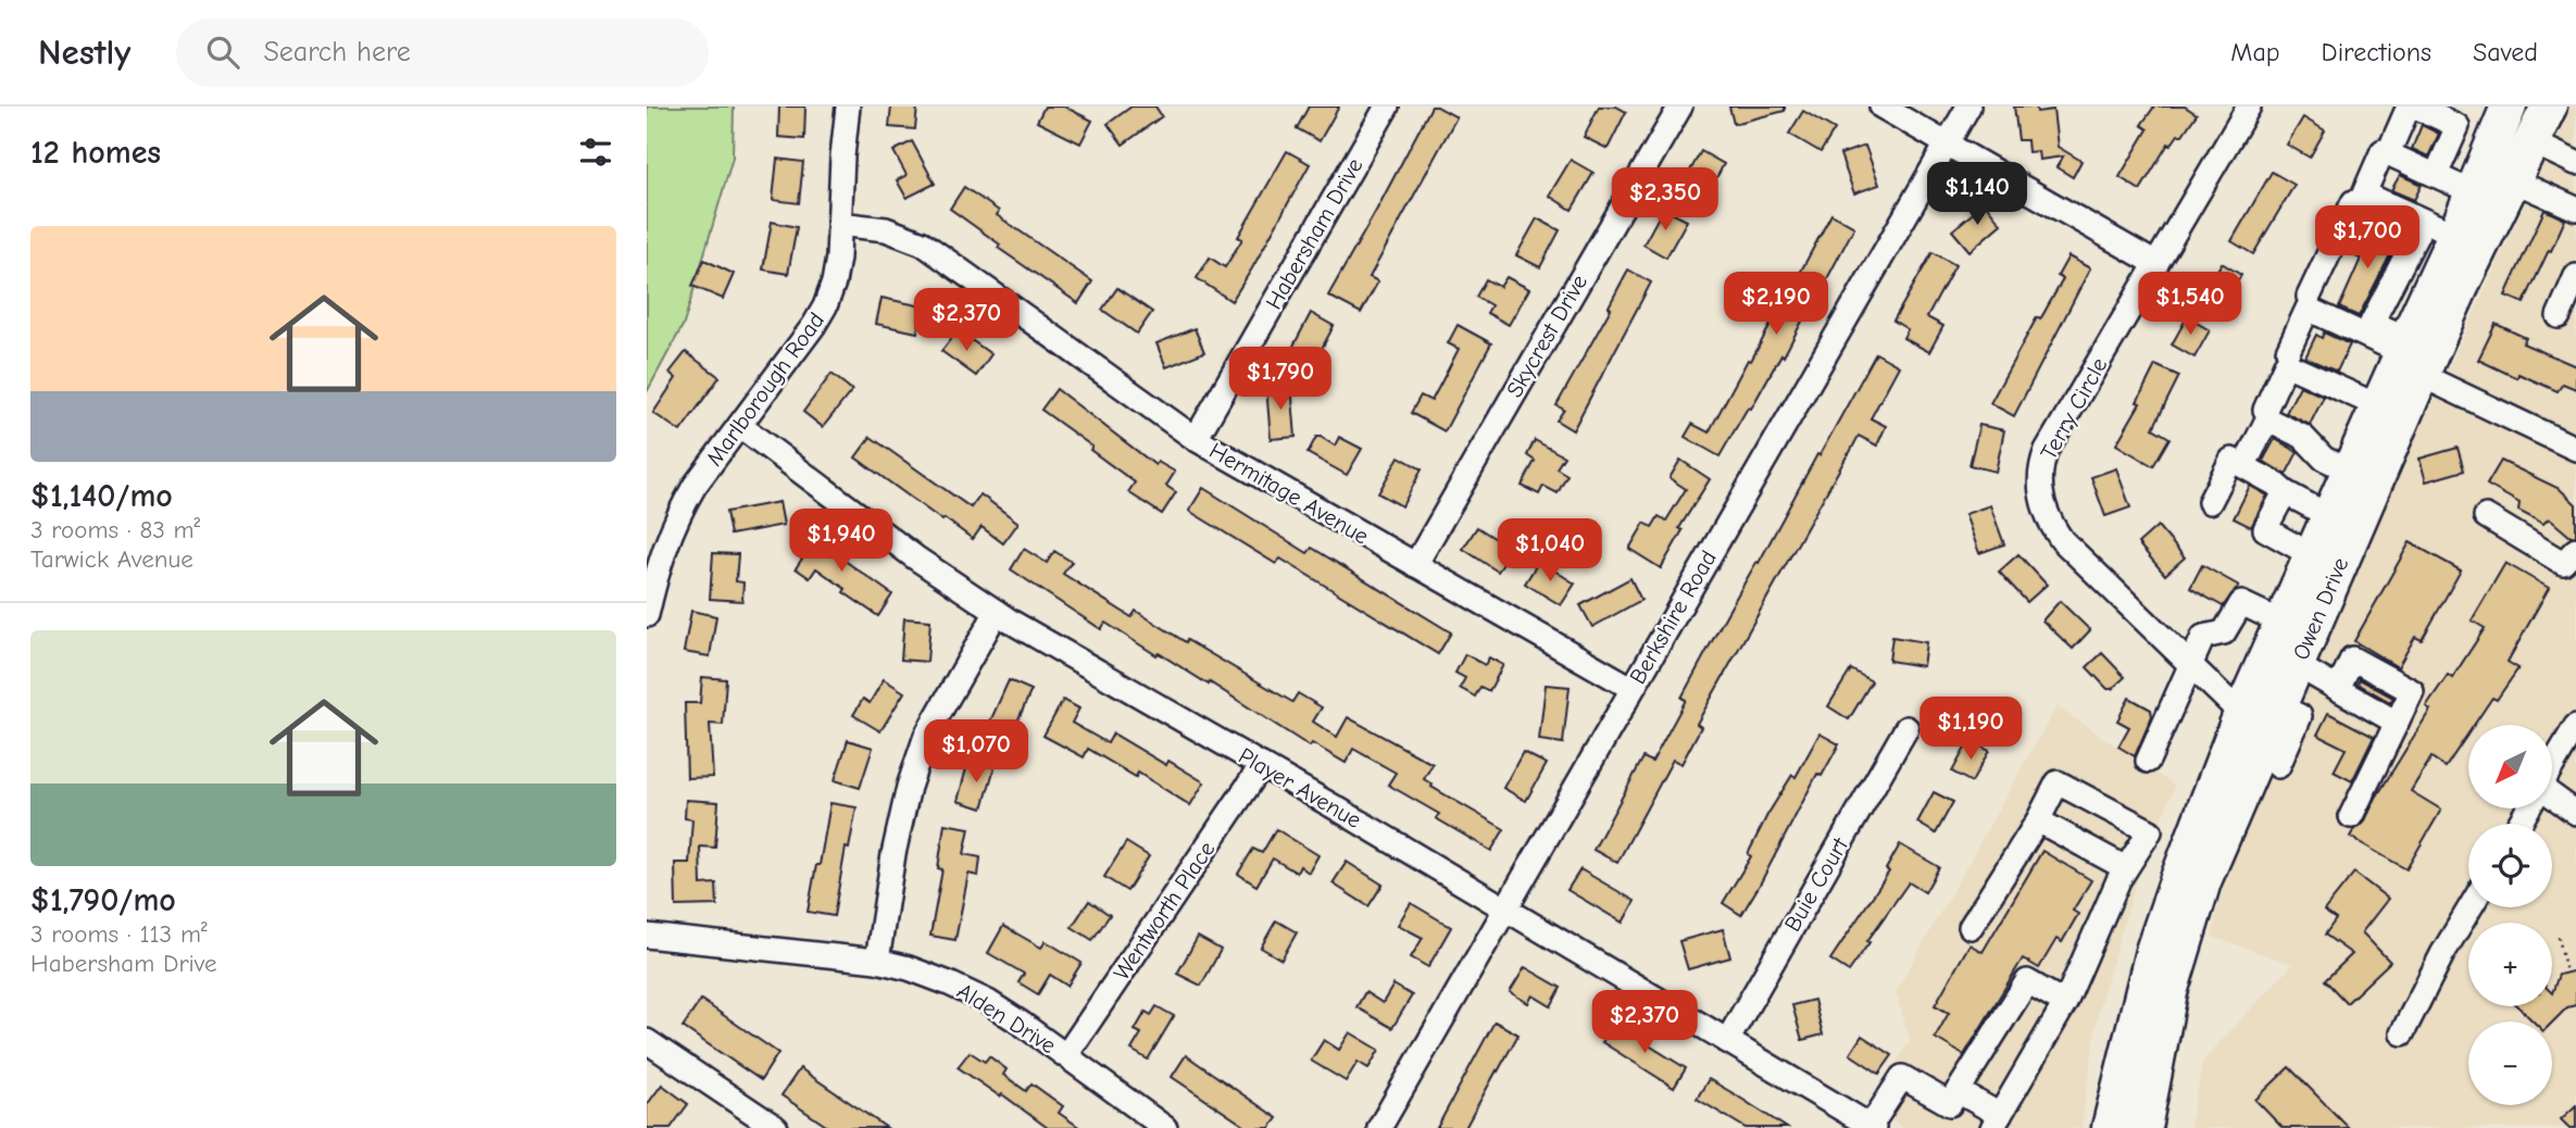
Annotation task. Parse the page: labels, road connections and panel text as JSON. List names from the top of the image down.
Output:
{
  "streets": {
    "highway": ["Owen Drive"],
    "street": [
      "Habersham Drive",
      "Skycrest Drive",
      "Marlborough Road",
      "Terry Circle",
      "Hermitage Avenue",
      "Berkshire Road",
      "Player Avenue",
      "Buie Court",
      "Wentworth Place",
      "Alden Drive"
    ]
  },
  "crossings": [
    ["Habersham Drive", "Hermitage Avenue"],
    ["Skycrest Drive", "Hermitage Avenue"],
    ["Marlborough Road", "Hermitage Avenue"],
    ["Marlborough Road", "Player Avenue"],
    ["Terry Circle", "Owen Drive"],
    ["Hermitage Avenue", "Berkshire Road"],
    ["Berkshire Road", "Player Avenue"],
    ["Player Avenue", "Buie Court"],
    ["Player Avenue", "Wentworth Place"],
    ["Wentworth Place", "Alden Drive"]
  ],
  "north": "bottom left",
  "page": {
    "header": "Nestly",
    "search": "Search here",
    "nav": ["Map", "Directions", "Saved"],
    "heading": "12 homes",
    "price": [
      "$1,140",
      "$2,350",
      "$1,700",
      "$2,190",
      "$1,540",
      "$2,370",
      "$1,790",
      "$1,940",
      "$1,040",
      "$1,190",
      "$1,070",
      "$2,370"
    ],
    "list": [
      {
        "name": "$1,140/mo",
        "note": "3 rooms · 83 m² · Tarwick Avenue"
      },
      {
        "name": "$1,790/mo",
        "note": "3 rooms · 113 m² · Habersham Drive"
      }
    ],
    "map_buttons": ["+", "−"]
  }
}
